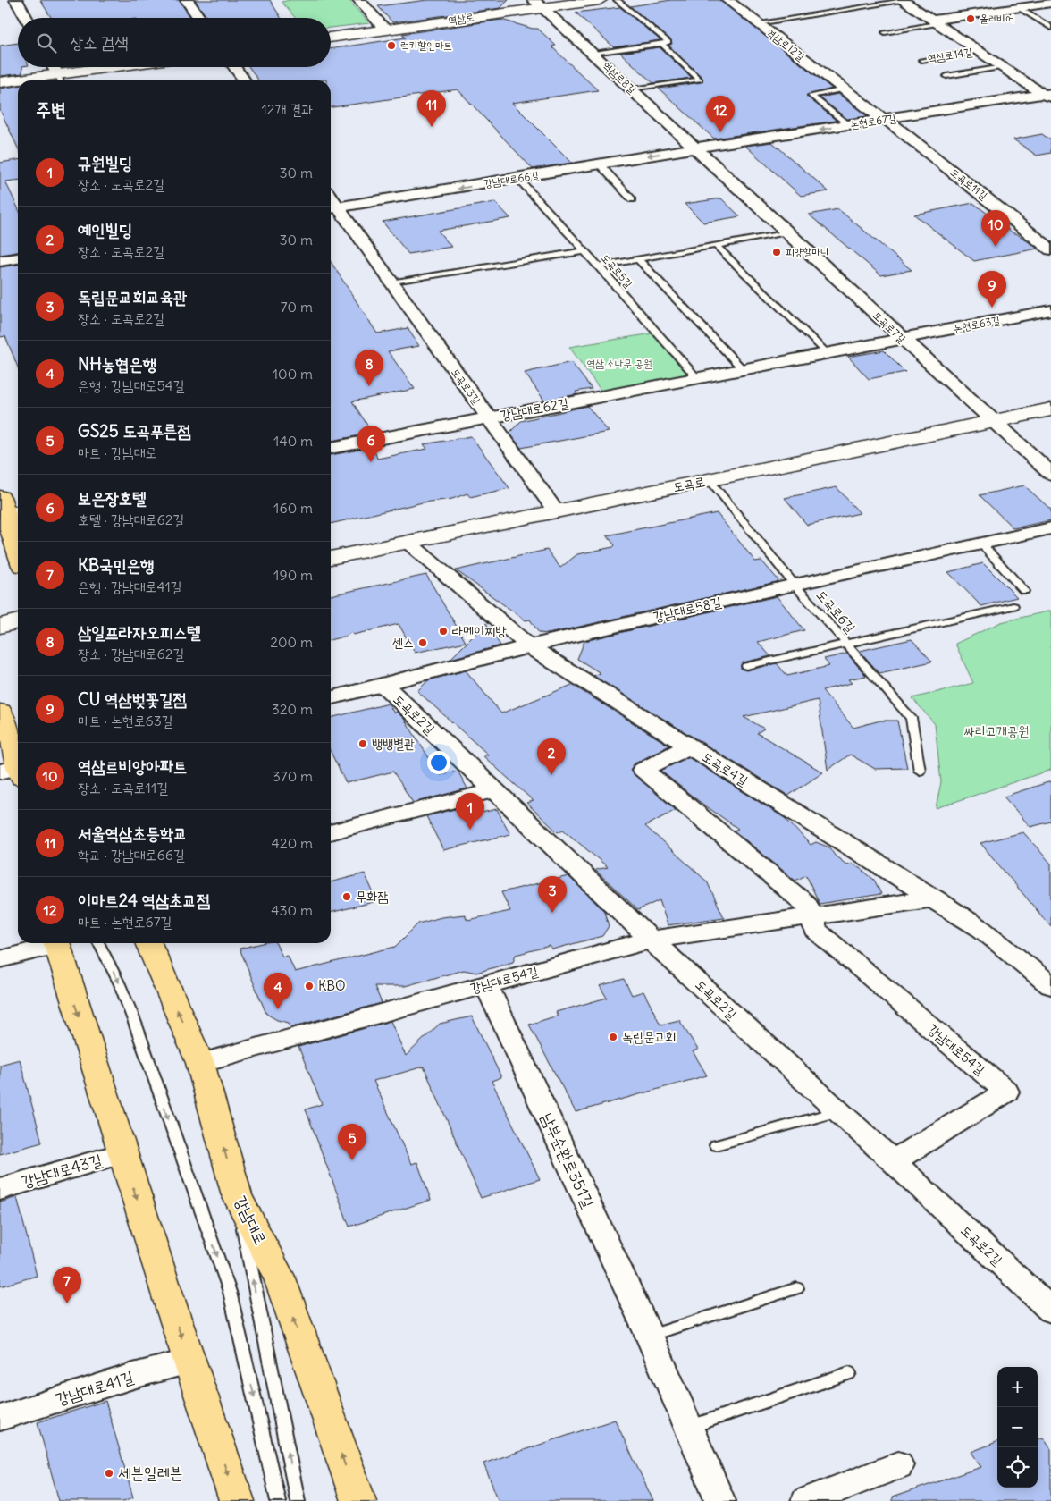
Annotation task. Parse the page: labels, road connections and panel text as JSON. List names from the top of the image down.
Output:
{
  "streets": {
    "main road": ["역삼로", "도곡로", "강남대로"],
    "street": [
      "역삼로12길",
      "역삼로14길",
      "역삼로8길",
      "논현로67길",
      "강남대로66길",
      "도곡로11길",
      "논현로63길",
      "도곡로7길",
      "도곡로3길",
      "강남대로62길",
      "강남대로58길",
      "도곡로2길",
      "도곡로4길",
      "강남대로54길",
      "남부순환로351길",
      "강남대로43길",
      "강남대로41길"
    ],
    "lane": ["도곡로5길", "도곡로6길"]
  },
  "crossings": [
    ["역삼로", "역삼로8길"],
    ["역삼로12길", "역삼로14길"],
    ["역삼로12길", "논현로67길"],
    ["역삼로12길", "도곡로11길"],
    ["역삼로14길", "논현로67길"],
    ["역삼로8길", "논현로67길"],
    ["역삼로8길", "강남대로66길"],
    ["역삼로8길", "도곡로7길"],
    ["논현로67길", "강남대로66길"],
    ["논현로67길", "도곡로11길"],
    ["논현로67길", "도곡로7길"],
    ["강남대로66길", "도곡로5길"],
    ["강남대로66길", "도곡로7길"],
    ["강남대로66길", "도곡로3길"],
    ["도곡로5길", "강남대로62길"],
    ["논현로63길", "도곡로7길"],
    ["논현로63길", "강남대로62길"],
    ["도곡로7길", "강남대로62길"],
    ["도곡로7길", "도곡로"],
    ["도곡로3길", "강남대로62길"],
    ["도곡로3길", "도곡로"],
    ["도곡로", "도곡로6길"],
    ["도곡로", "도곡로4길"],
    ["강남대로58길", "도곡로6길"],
    ["강남대로58길", "도곡로2길"],
    ["강남대로58길", "도곡로4길"],
    ["도곡로2길", "강남대로54길"],
    ["도곡로4길", "강남대로54길"],
    ["강남대로54길", "남부순환로351길"],
    ["강남대로54길", "강남대로"]
  ],
  "one_way": ["논현로67길", "강남대로66길"],
  "parks": ["역삼 소나무 공원", "싸리고개공원"],
  "places": [
    "올레비어",
    "럭키할인마트",
    "피양할마니",
    "라멘이찌방",
    "센스",
    "뱅뱅별관",
    "무화잠",
    "KBO",
    "독립문교회",
    "세븐일레븐"
  ],
  "page": {
    "search": "장소 검색",
    "heading": ["주변", "12개 결과"],
    "pins": [
      "11",
      "12",
      "10",
      "9",
      "8",
      "6",
      "2",
      "1",
      "3",
      "4",
      "5",
      "7"
    ],
    "list": [
      {
        "mark": "1",
        "name": "규원빌딩",
        "note": "장소 · 도곡로2길",
        "value": "30 m"
      },
      {
        "mark": "2",
        "name": "예인빌딩",
        "note": "장소 · 도곡로2길",
        "value": "30 m"
      },
      {
        "mark": "3",
        "name": "독립문교회교육관",
        "note": "장소 · 도곡로2길",
        "value": "70 m"
      },
      {
        "mark": "4",
        "name": "NH농협은행",
        "note": "은행 · 강남대로54길",
        "value": "100 m"
      },
      {
        "mark": "5",
        "name": "GS25 도곡푸른점",
        "note": "마트 · 강남대로",
        "value": "140 m"
      },
      {
        "mark": "6",
        "name": "보은장호텔",
        "note": "호텔 · 강남대로62길",
        "value": "160 m"
      },
      {
        "mark": "7",
        "name": "KB국민은행",
        "note": "은행 · 강남대로41길",
        "value": "190 m"
      },
      {
        "mark": "8",
        "name": "삼일프라자오피스텔",
        "note": "장소 · 강남대로62길",
        "value": "200 m"
      },
      {
        "mark": "9",
        "name": "CU 역삼벚꽃길점",
        "note": "마트 · 논현로63길",
        "value": "320 m"
      },
      {
        "mark": "10",
        "name": "역삼르비앙아파트",
        "note": "장소 · 도곡로11길",
        "value": "370 m"
      },
      {
        "mark": "11",
        "name": "서울역삼초등학교",
        "note": "학교 · 강남대로66길",
        "value": "420 m"
      },
      {
        "mark": "12",
        "name": "이마트24 역삼초교점",
        "note": "마트 · 논현로67길",
        "value": "430 m"
      }
    ],
    "map_buttons": ["+", "−"]
  }
}
